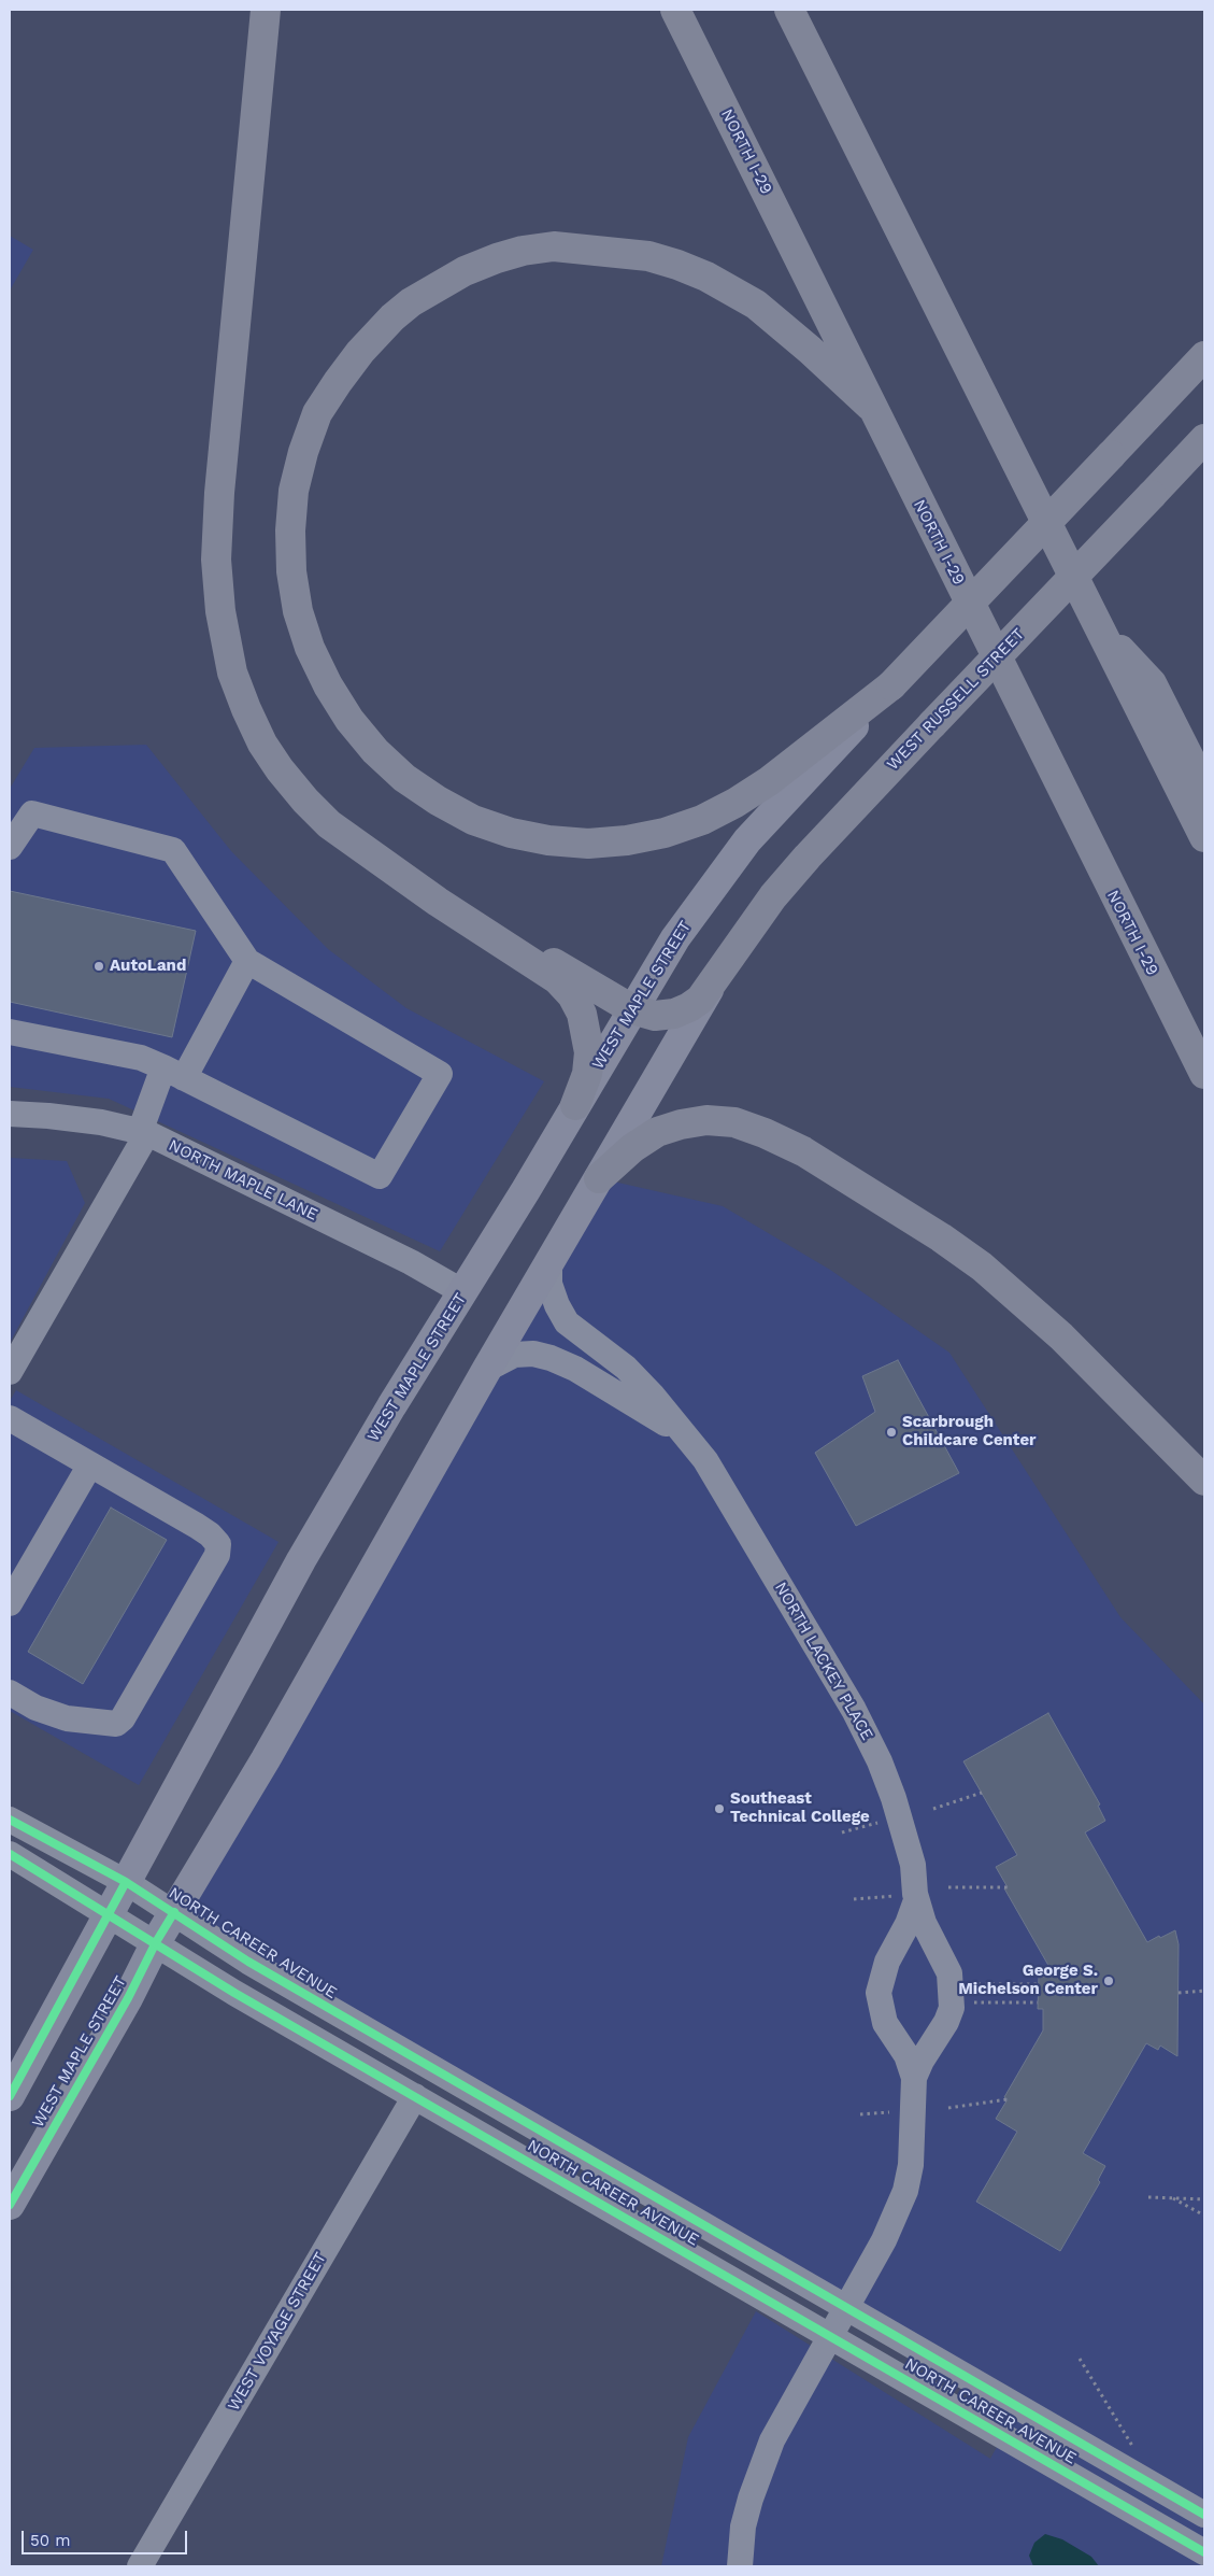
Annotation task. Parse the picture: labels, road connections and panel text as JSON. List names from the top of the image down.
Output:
{
  "streets": {
    "highway": ["NORTH I-29", "WEST RUSSELL STREET"],
    "main road": ["WEST MAPLE STREET"],
    "street": [
      "NORTH MAPLE LANE",
      "NORTH LACKEY PLACE",
      "NORTH CAREER AVENUE",
      "WEST VOYAGE STREET"
    ]
  },
  "crossings": [
    ["WEST RUSSELL STREET", "WEST MAPLE STREET"],
    ["WEST MAPLE STREET", "NORTH MAPLE LANE"],
    ["WEST MAPLE STREET", "NORTH LACKEY PLACE"],
    ["WEST MAPLE STREET", "NORTH CAREER AVENUE"],
    ["NORTH LACKEY PLACE", "NORTH CAREER AVENUE"],
    ["NORTH CAREER AVENUE", "WEST VOYAGE STREET"]
  ],
  "places": [
    "AutoLand",
    "Scarbrough Childcare Center",
    "Southeast Technical College",
    "George S. Michelson Center"
  ],
  "scale_bar": "50 m"
}
